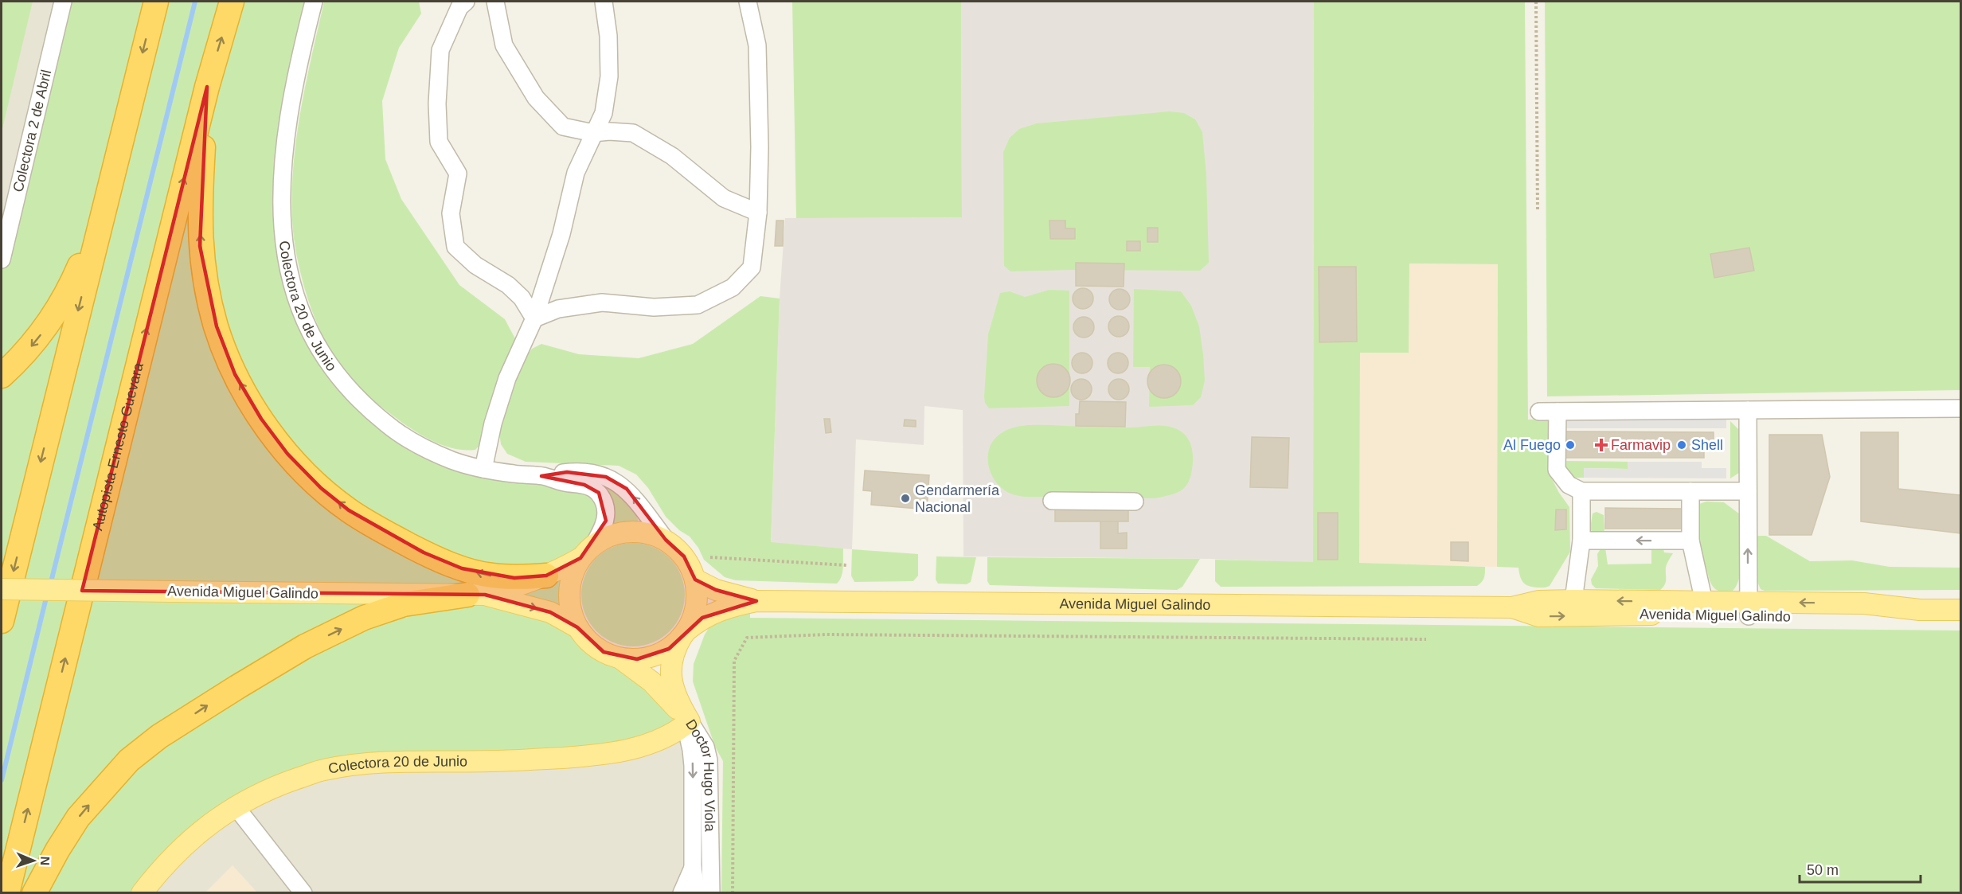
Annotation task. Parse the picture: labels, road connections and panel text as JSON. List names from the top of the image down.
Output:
{
  "streets": {
    "highway": ["Autopista Ernesto Guevara"],
    "main road": ["Colectora 20 de Junio", "Avenida Miguel Galindo", "Doctor Hugo Viola"],
    "street": ["Colectora 2 de Abril"]
  },
  "crossings": [
    ["Colectora 20 de Junio", "Avenida Miguel Galindo"],
    ["Colectora 20 de Junio", "Doctor Hugo Viola"],
    ["Avenida Miguel Galindo", "Doctor Hugo Viola"]
  ],
  "places": {
    "other": ["Al Fuego", "Shell", "Gendarmería Nacional"],
    "health": ["Farmavip"]
  },
  "scale_bar": "50 m",
  "north": "right"
}
